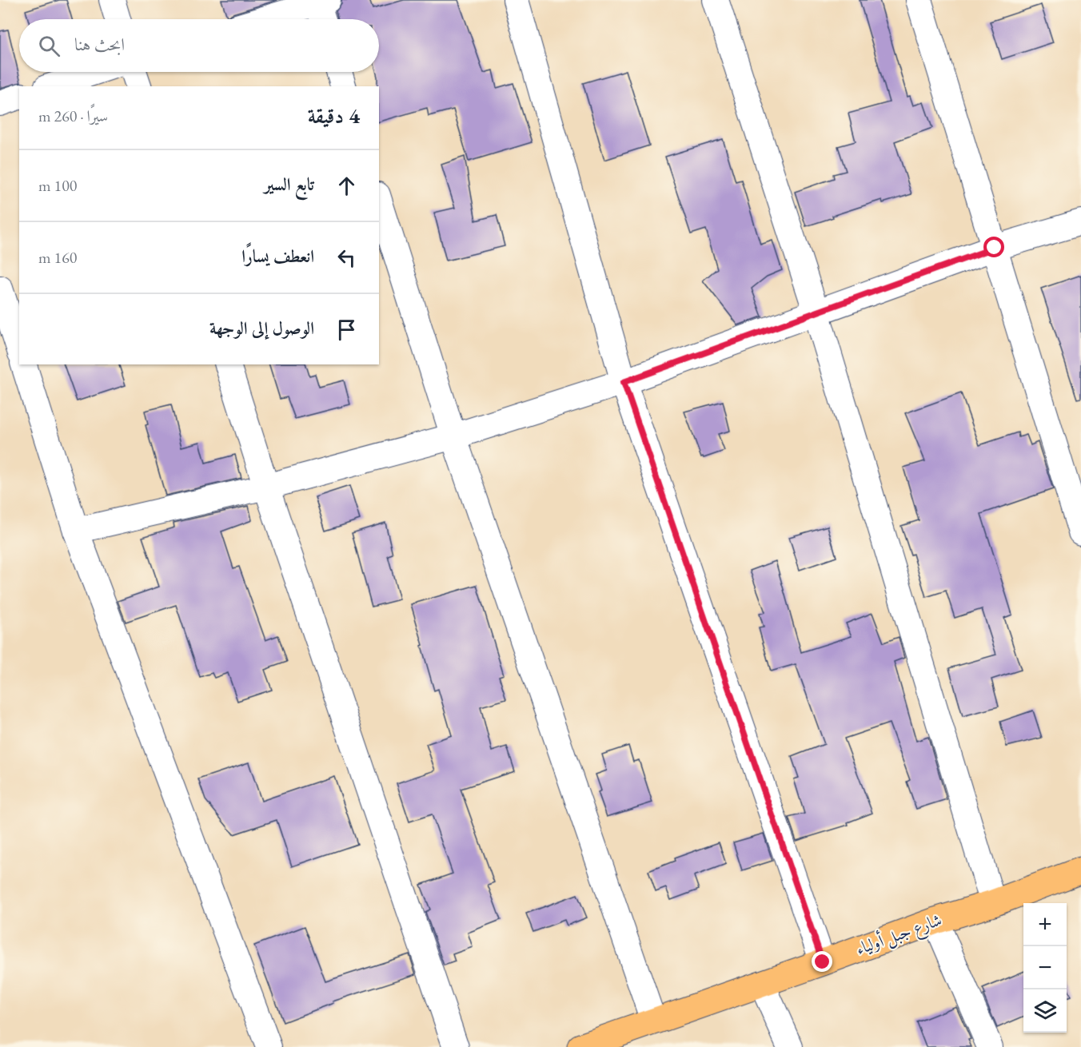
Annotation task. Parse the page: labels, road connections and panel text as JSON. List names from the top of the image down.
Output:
{
  "streets": {
    "highway": ["شارع جبل أولياء"]
  },
  "page": {
    "search": "ابحث هنا",
    "heading": ["4 دقيقة", "سيرًا · 260 m"],
    "list": [
      ["تابع السير", "100 m"],
      ["انعطف يسارًا", "160 m"],
      "الوصول إلى الوجهة"
    ],
    "map_buttons": ["+", "−"]
  }
}
